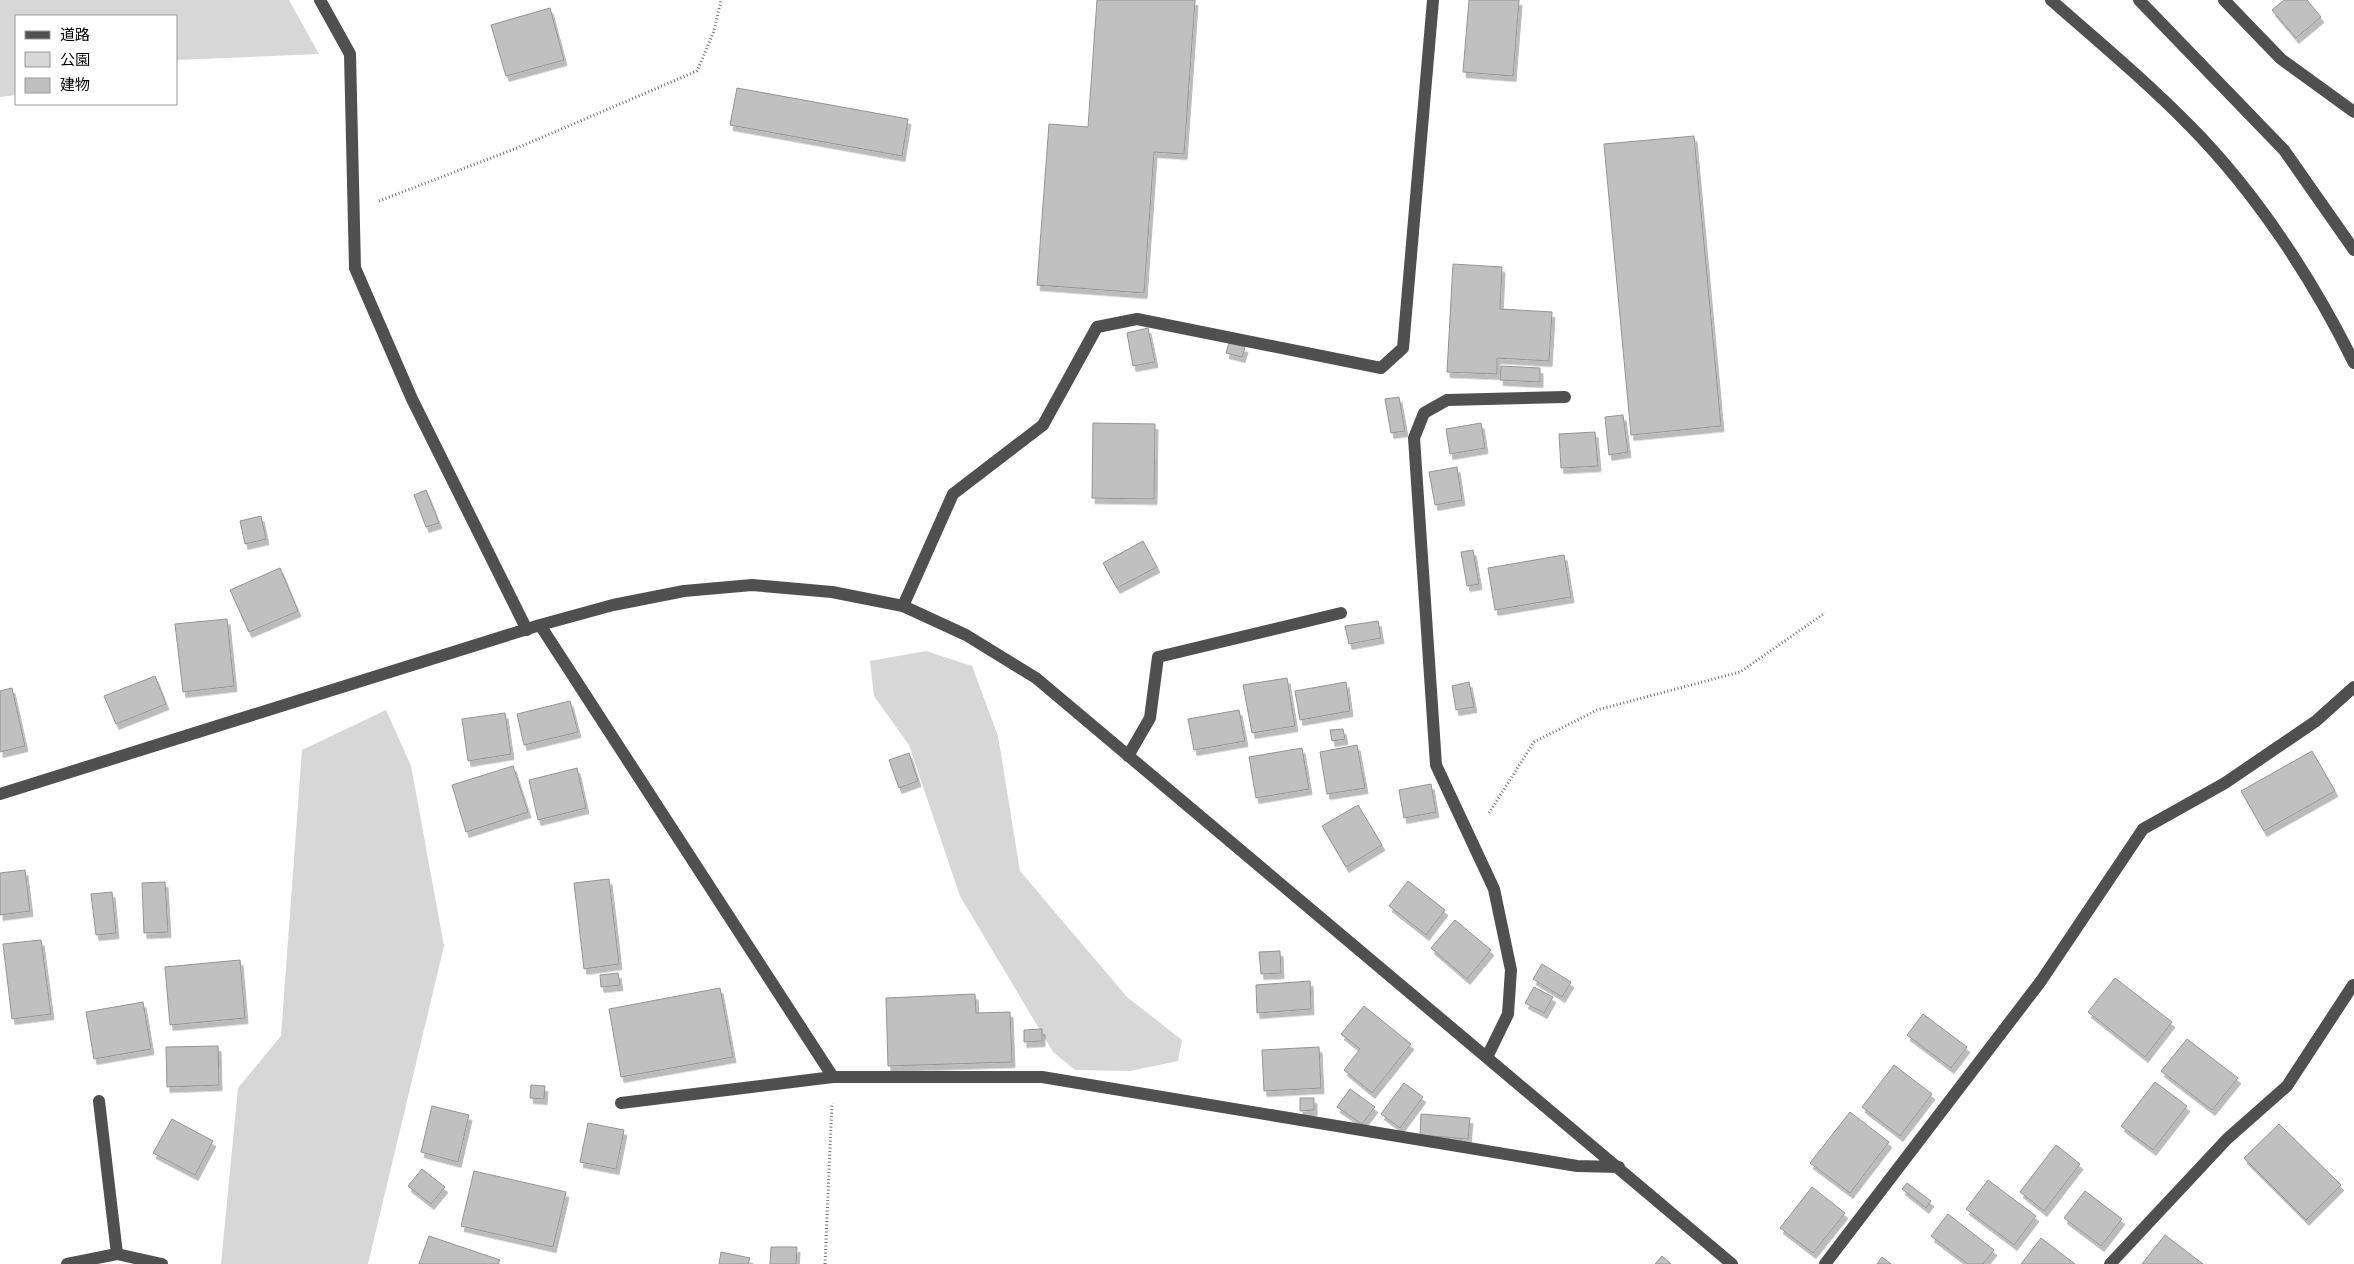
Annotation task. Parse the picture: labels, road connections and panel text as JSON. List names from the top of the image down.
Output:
{
  "legend": ["道路", "公園", "建物"]
}
